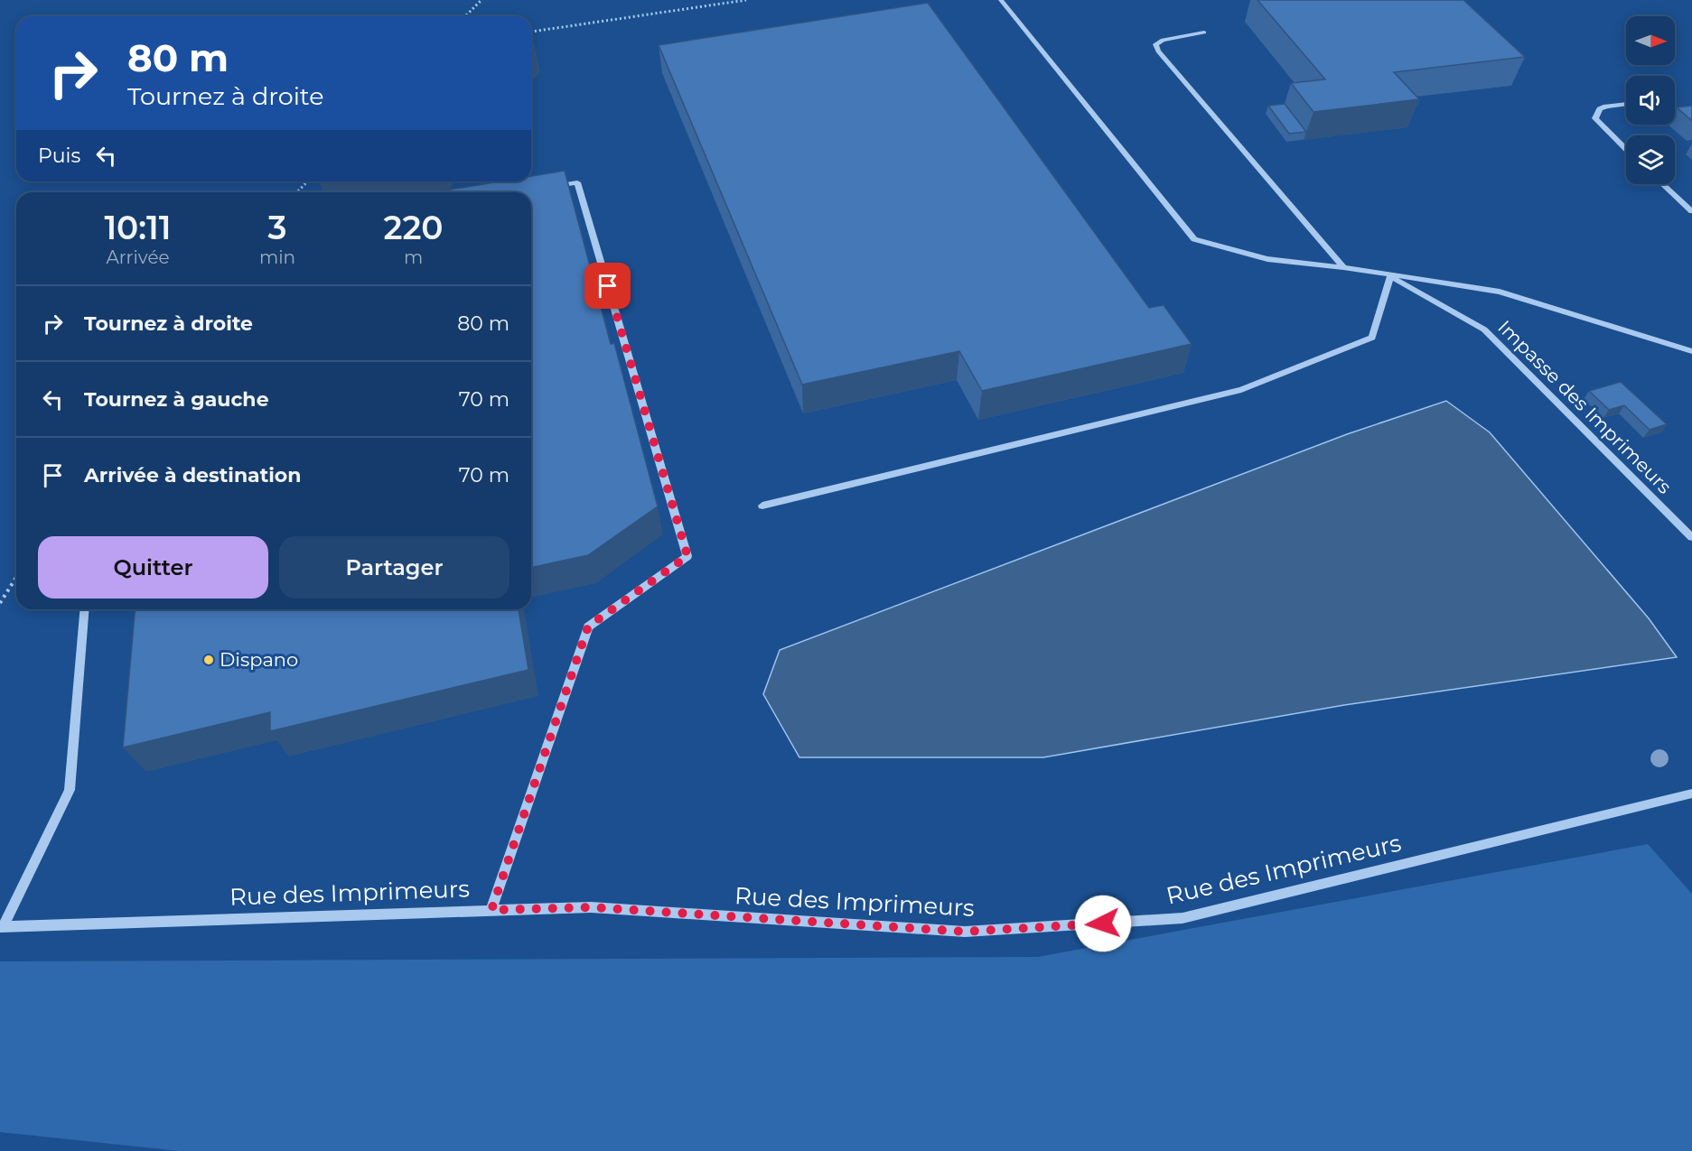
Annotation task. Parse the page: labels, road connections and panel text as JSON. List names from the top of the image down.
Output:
{
  "streets": {
    "street": ["Impasse des Imprimeurs", "Rue des Imprimeurs"]
  },
  "places": ["Dispano"],
  "north": "right",
  "page": {
    "turn": ["80 m", "Tournez à droite"],
    "then": "Puis",
    "eta": [
      "10:11",
      "Arrivée",
      "3",
      "min",
      "220",
      "m"
    ],
    "list": [
      {
        "name": "Tournez à droite",
        "value": "80 m"
      },
      {
        "name": "Tournez à gauche",
        "value": "70 m"
      },
      {
        "name": "Arrivée à destination",
        "value": "70 m"
      }
    ],
    "buttons": ["Quitter", "Partager"]
  }
}
